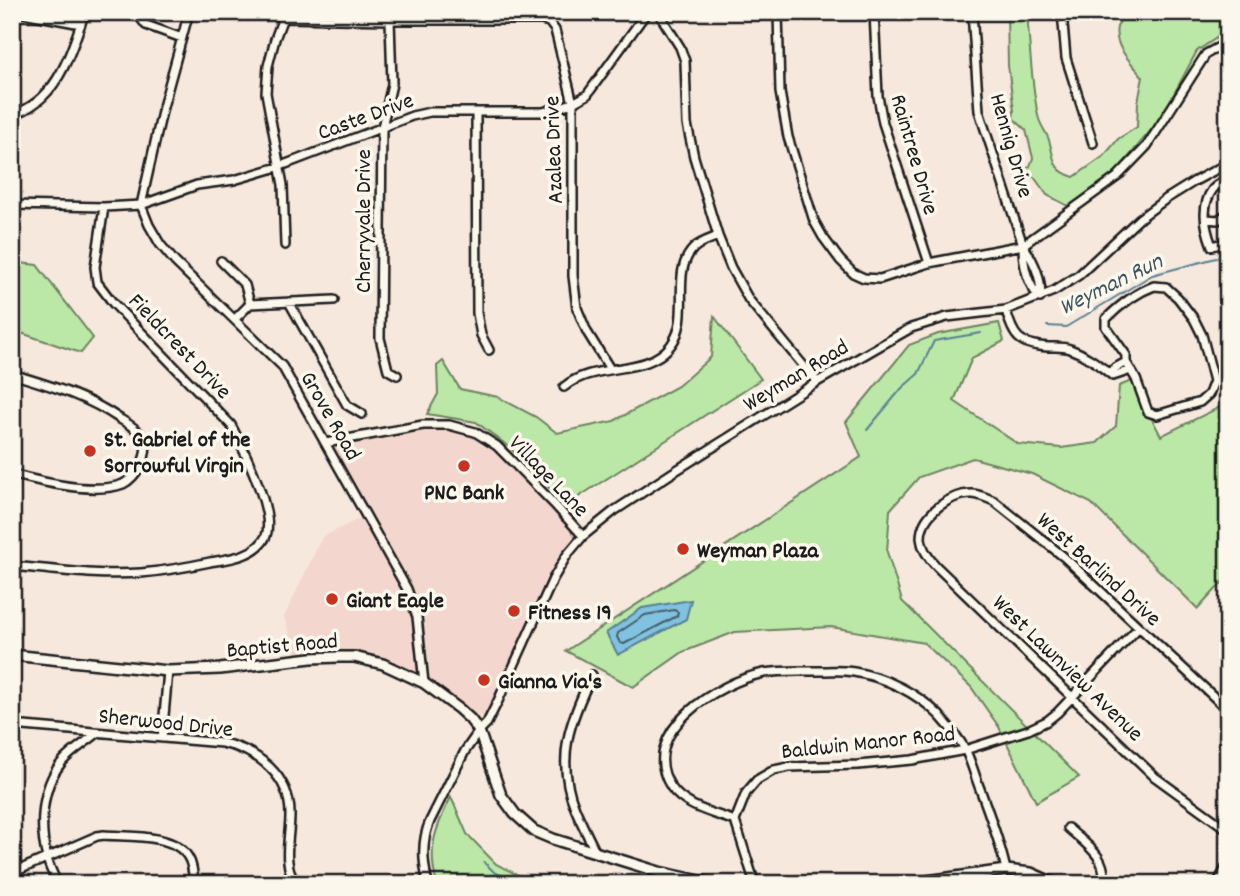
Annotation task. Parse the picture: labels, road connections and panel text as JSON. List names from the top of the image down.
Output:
{
  "streets": {
    "main road": ["Baptist Road"],
    "street": [
      "Caste Drive",
      "Hennig Drive",
      "Azalea Drive",
      "Raintree Drive",
      "Cherryvale Drive",
      "Fieldcrest Drive",
      "Weyman Road",
      "Grove Road",
      "Village Lane",
      "West Barlind Drive",
      "West Lawnview Avenue",
      "Sherwood Drive",
      "Baldwin Manor Road"
    ]
  },
  "crossings": [
    ["Caste Drive", "Azalea Drive"],
    ["Caste Drive", "Cherryvale Drive"],
    ["Caste Drive", "Fieldcrest Drive"],
    ["Caste Drive", "Grove Road"],
    ["Hennig Drive", "Weyman Road"],
    ["Azalea Drive", "Cherryvale Drive"],
    ["Weyman Road", "Village Lane"],
    ["Weyman Road", "Baptist Road"],
    ["Grove Road", "Village Lane"],
    ["Grove Road", "Baptist Road"],
    ["West Barlind Drive", "West Lawnview Avenue"],
    ["West Barlind Drive", "Baldwin Manor Road"],
    ["West Lawnview Avenue", "Baldwin Manor Road"]
  ],
  "water": ["Weyman Run"],
  "places": [
    "St. Gabriel of the Sorrowful Virgin",
    "PNC Bank",
    "Weyman Plaza",
    "Giant Eagle",
    "Fitness 19",
    "Gianna Via's"
  ]
}
